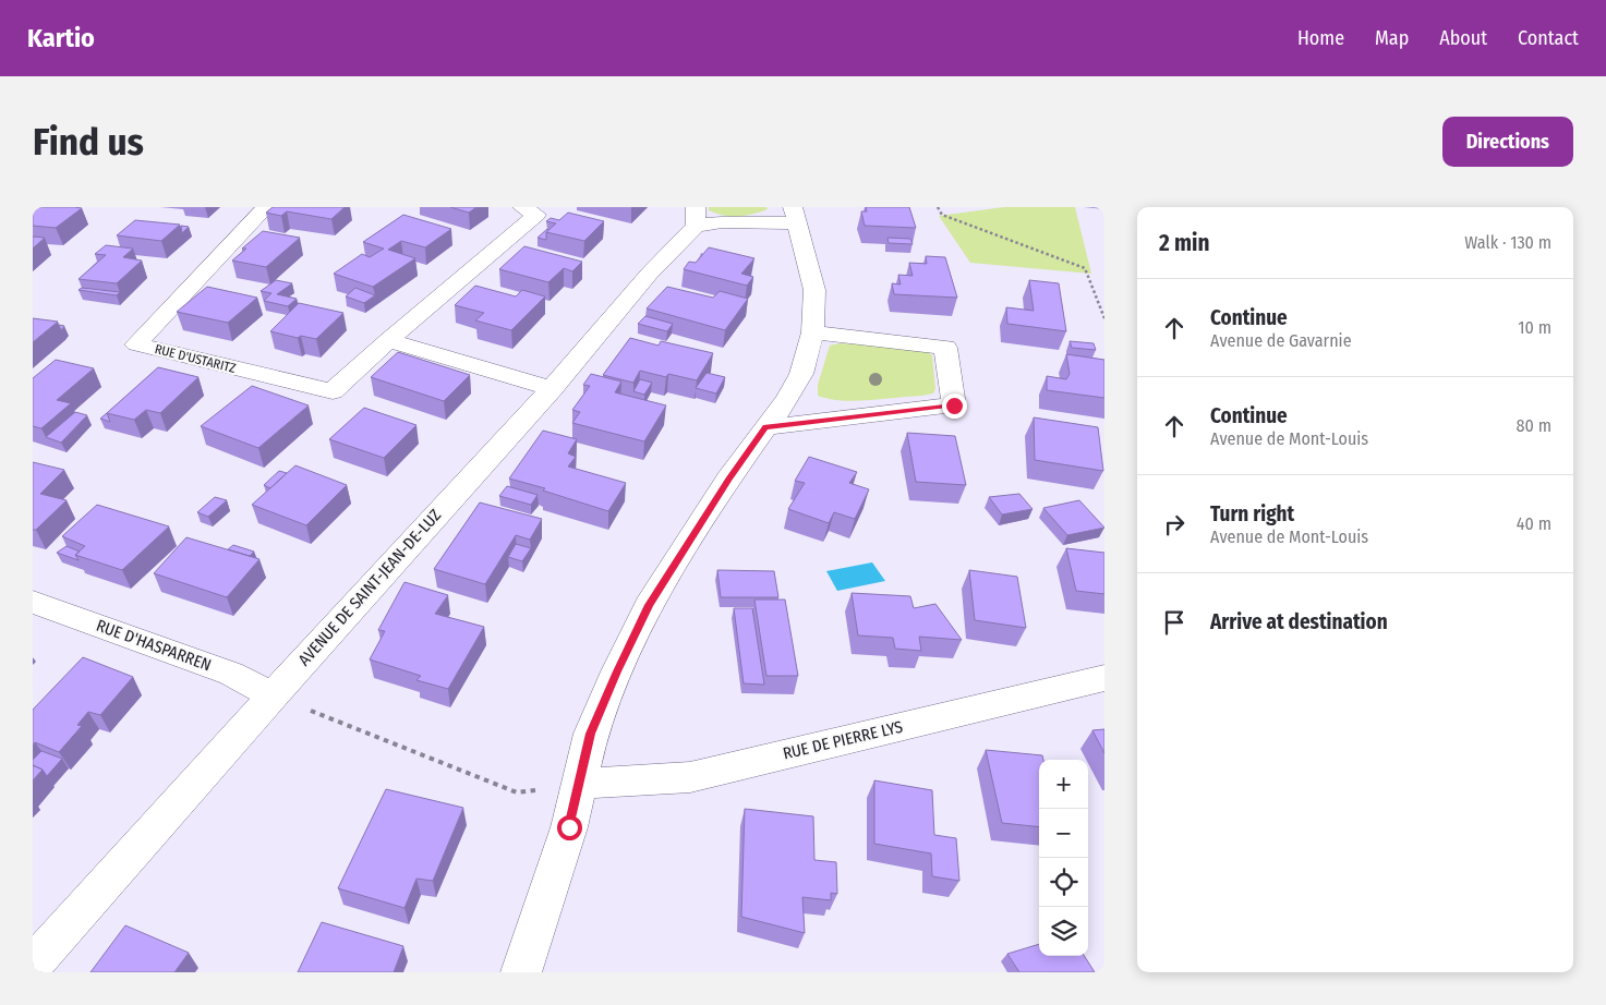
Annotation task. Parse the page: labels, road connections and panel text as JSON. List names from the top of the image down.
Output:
{
  "streets": {
    "street": [
      "RUE D'USTARITZ",
      "AVENUE DE SAINT-JEAN-DE-LUZ",
      "RUE D'HASPARREN",
      "RUE DE PIERRE LYS"
    ]
  },
  "crossings": [
    ["AVENUE DE SAINT-JEAN-DE-LUZ", "RUE D'HASPARREN"]
  ],
  "page": {
    "header": "Kartio",
    "nav": [
      "Home",
      "Map",
      "About",
      "Contact"
    ],
    "buttons": "Directions",
    "title": "Find us",
    "heading": ["2 min", "Walk · 130 m"],
    "list": [
      ["Continue", "Avenue de Gavarnie", "10 m"],
      ["Continue", "Avenue de Mont-Louis", "80 m"],
      ["Turn right", "Avenue de Mont-Louis", "40 m"],
      "Arrive at destination"
    ],
    "map_buttons": ["+", "−"]
  }
}
